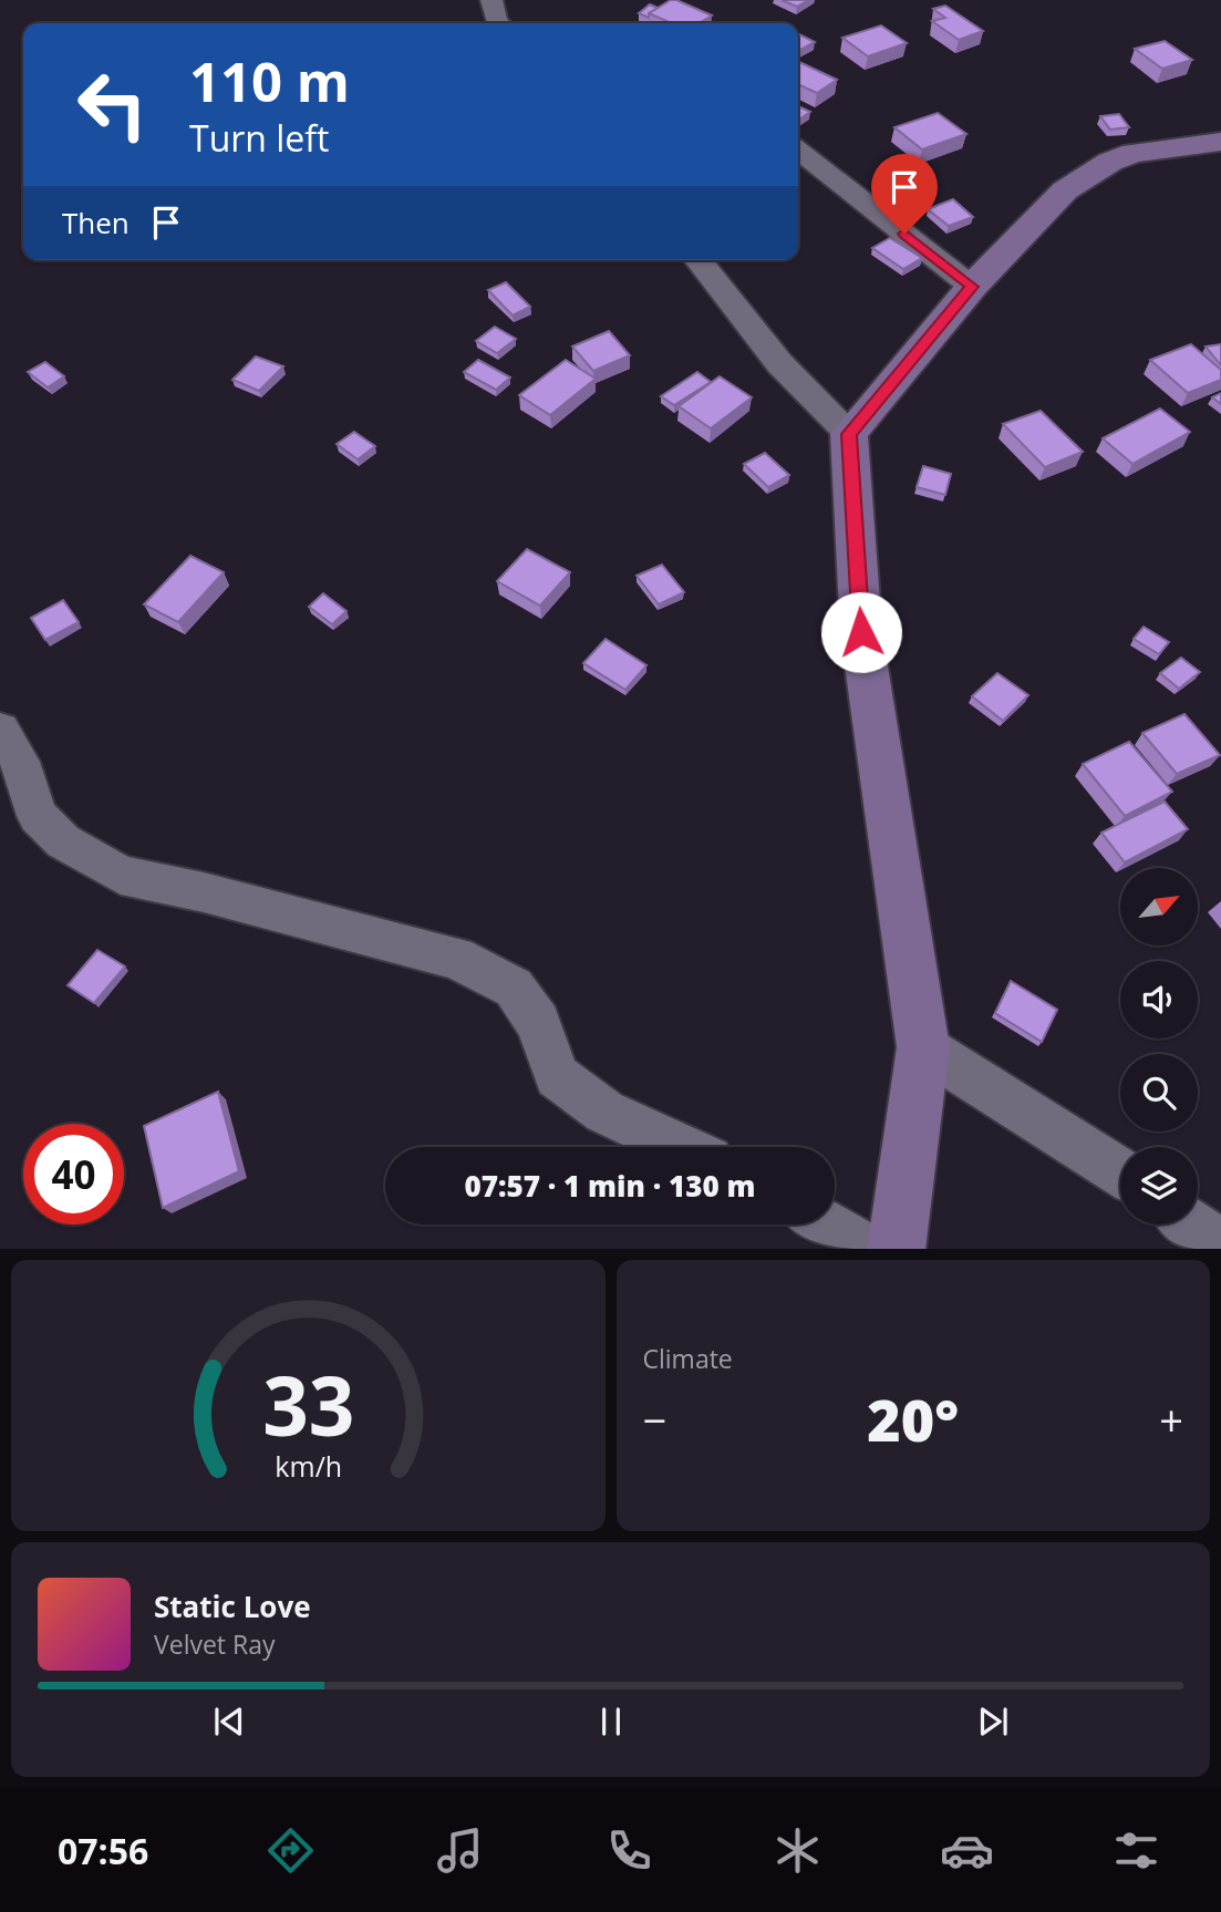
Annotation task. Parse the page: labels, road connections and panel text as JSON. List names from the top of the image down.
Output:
{
  "north": "top right",
  "page": {
    "turn": ["110 m", "Turn left"],
    "then": "Then",
    "limit": "40",
    "trip": "07:57 · 1 min · 130 m",
    "tile": "Climate",
    "heat": ["−", "20°", "+"],
    "song": ["Static Love", "Velvet Ray"],
    "tabs": "07:56",
    "gauge": ["33", "km/h"]
  }
}
